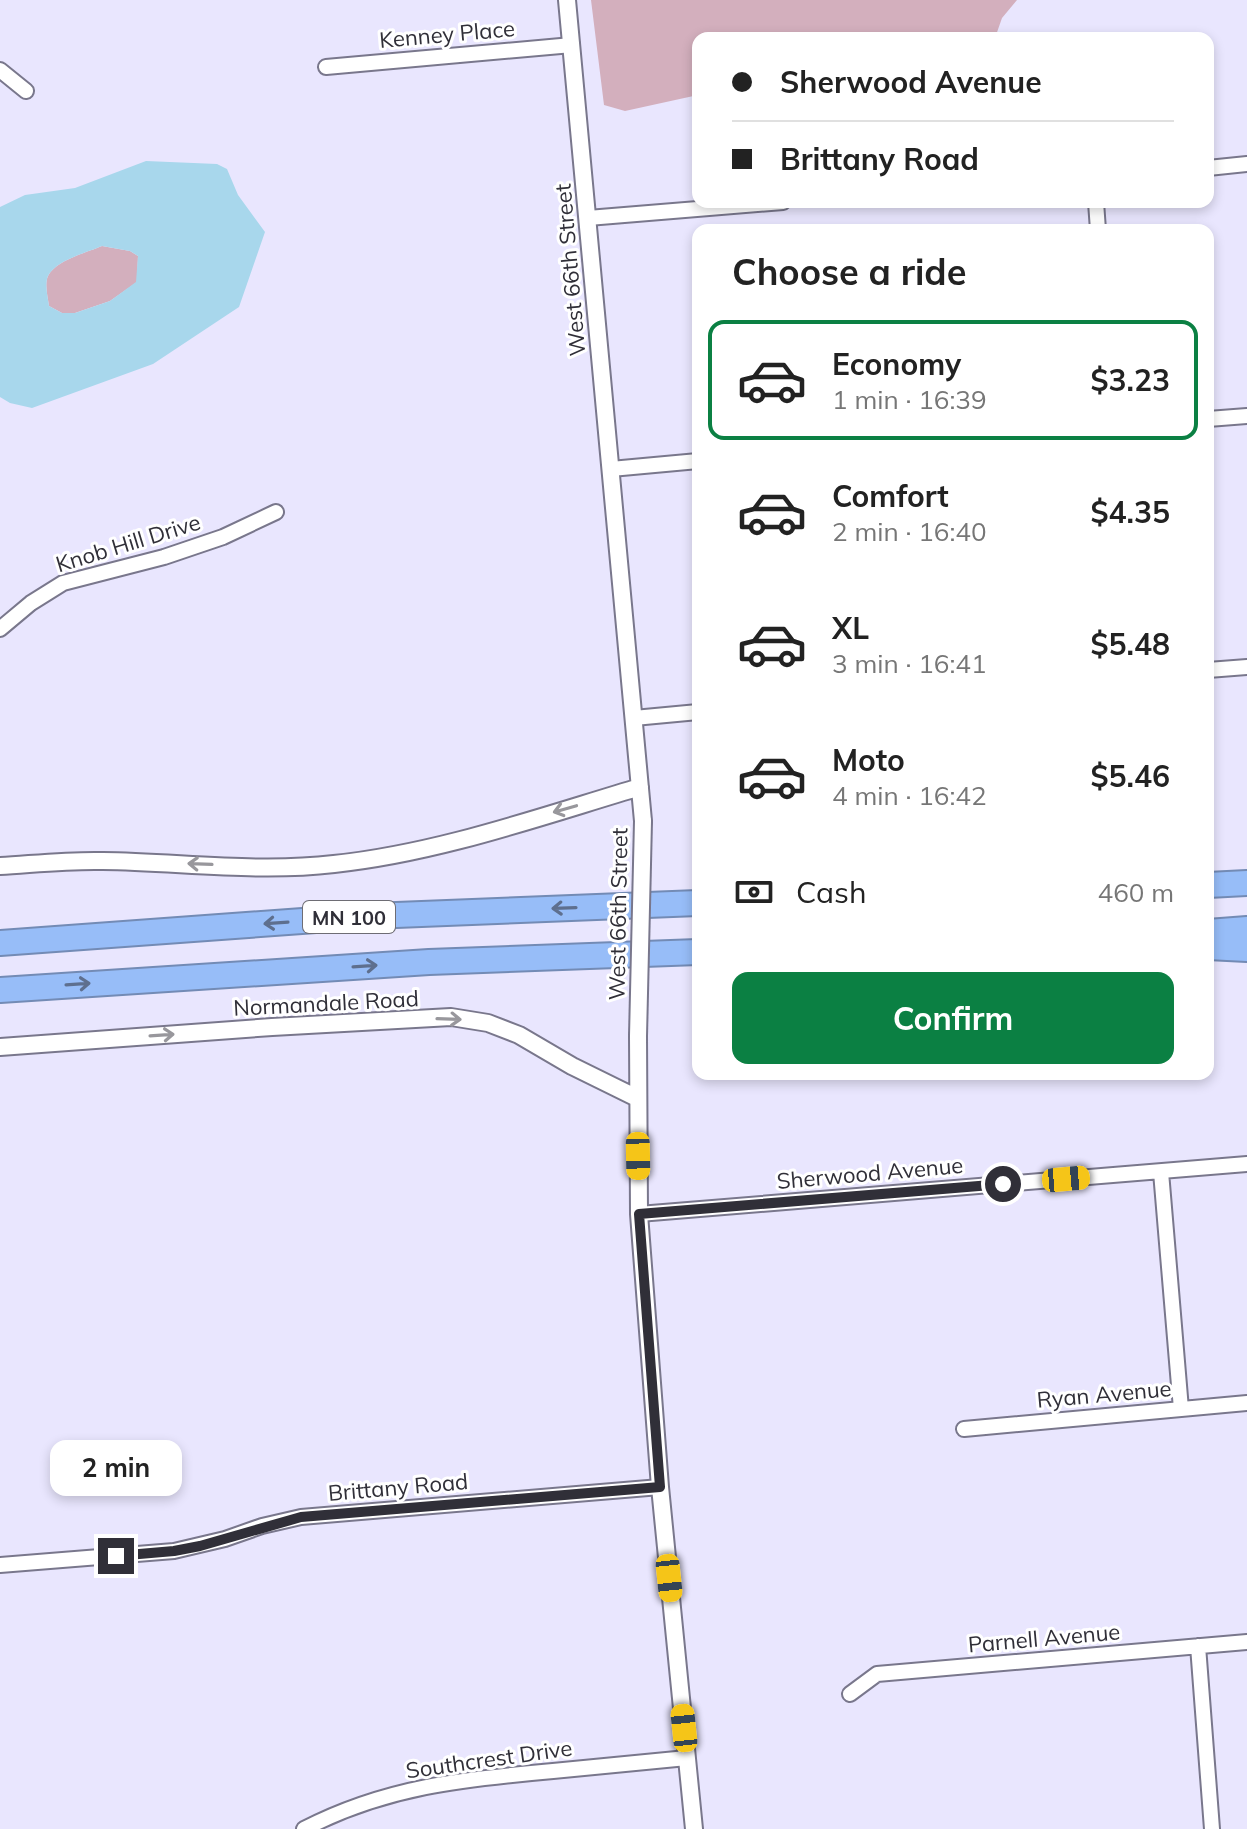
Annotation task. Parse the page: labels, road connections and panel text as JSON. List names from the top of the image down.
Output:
{
  "streets": {
    "highway": ["MN 100"],
    "street": [
      "Kenney Place",
      "West 66th Street",
      "Knob Hill Drive",
      "Normandale Road",
      "Sherwood Avenue",
      "Ryan Avenue",
      "Brittany Road",
      "Parnell Avenue",
      "Southcrest Drive"
    ]
  },
  "crossings": [
    ["Kenney Place", "West 66th Street"],
    ["West 66th Street", "Normandale Road"],
    ["West 66th Street", "Sherwood Avenue"],
    ["West 66th Street", "Brittany Road"],
    ["West 66th Street", "Southcrest Drive"]
  ],
  "one_way": ["Normandale Road"],
  "page": {
    "banner": ["Sherwood Avenue", "Brittany Road"],
    "heading": "Choose a ride",
    "list": [
      {
        "name": "Economy",
        "note": "1 min · 16:39",
        "value": "$3.23"
      },
      {
        "name": "Comfort",
        "note": "2 min · 16:40",
        "value": "$4.35"
      },
      {
        "name": "XL",
        "note": "3 min · 16:41",
        "value": "$5.48"
      },
      {
        "name": "Moto",
        "note": "4 min · 16:42",
        "value": "$5.46"
      }
    ],
    "pay": ["Cash", "460 m"],
    "buttons": "Confirm",
    "bubble": "2 min"
  }
}
